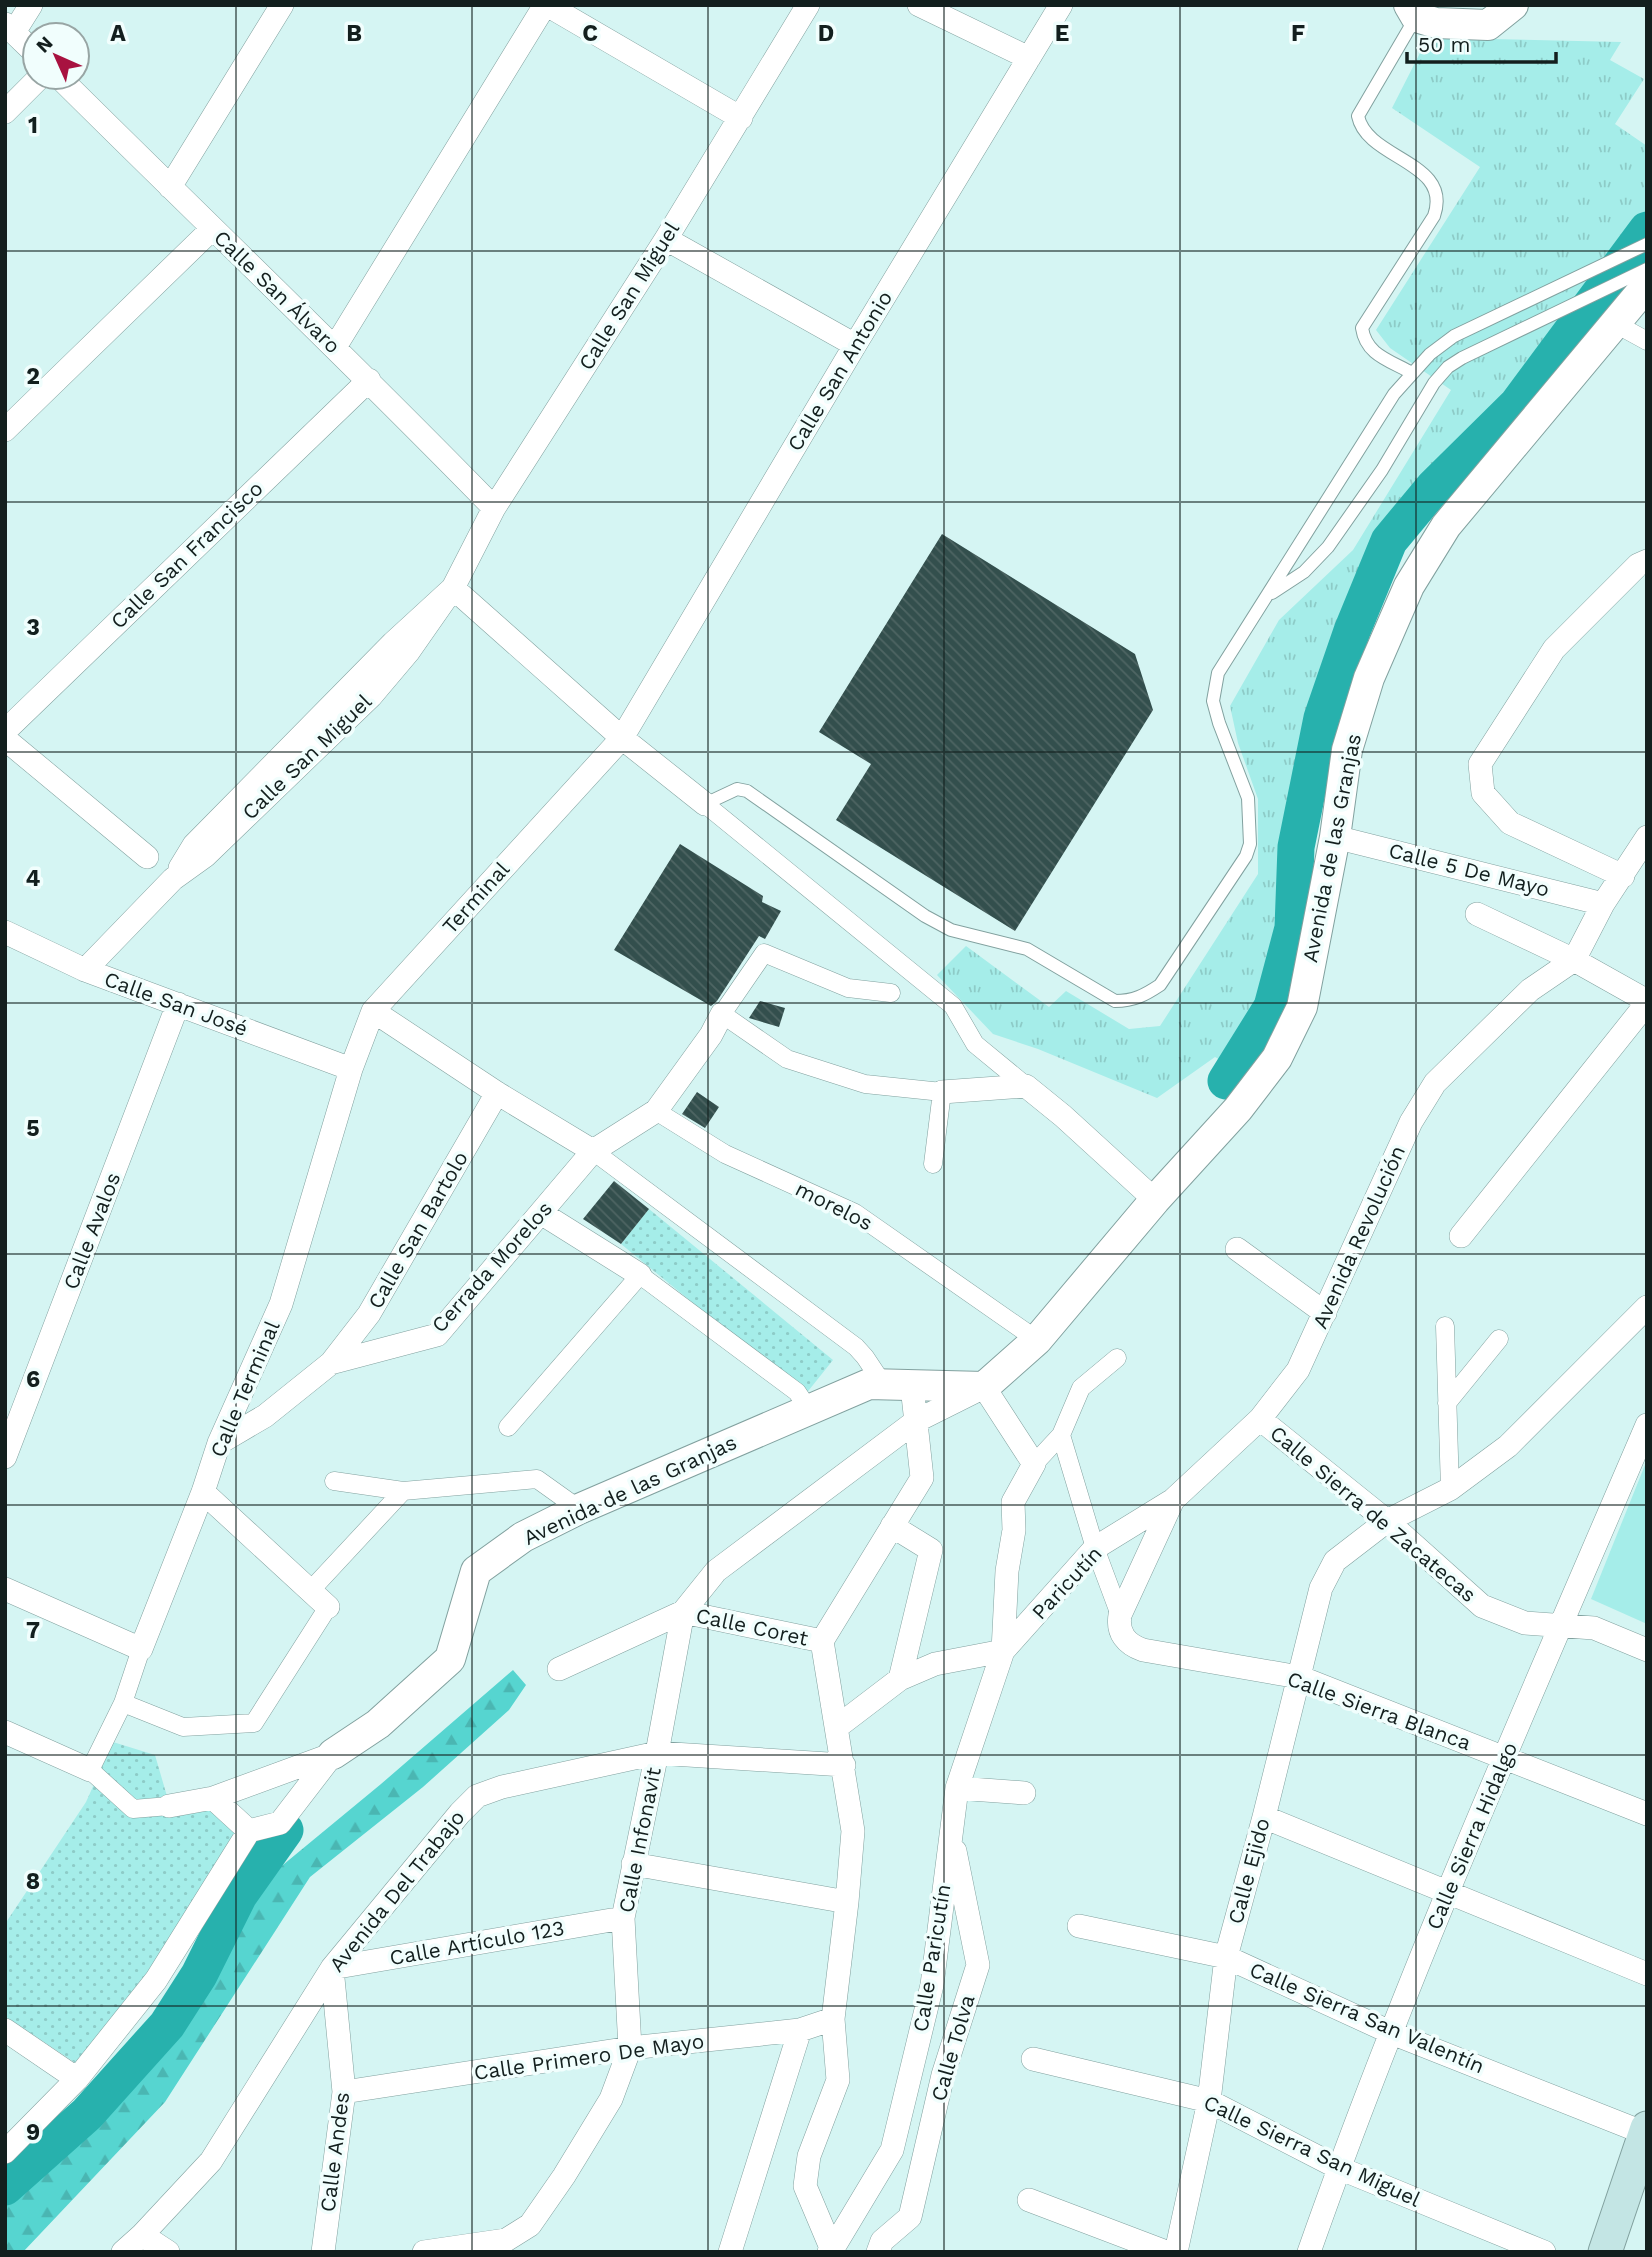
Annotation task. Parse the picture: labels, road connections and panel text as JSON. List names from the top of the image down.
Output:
{
  "streets": {
    "street": [
      "Calle San Álvaro",
      "Calle San Miguel",
      "Calle San Antonio",
      "Calle San Francisco",
      "Avenida de las Granjas",
      "Calle 5 De Mayo",
      "Terminal",
      "Calle San José",
      "morelos",
      "Calle San Bartolo",
      "Calle Avalos",
      "Avenida Revolución",
      "Cerrada Morelos",
      "Calle Terminal",
      "Calle Sierra de Zacatecas",
      "Paricutín",
      "Calle Coret",
      "Calle Sierra Blanca",
      "Calle Sierra Hidalgo",
      "Calle Infonavit",
      "Calle Ejido",
      "Avenida Del Trabajo",
      "Calle Artículo 123",
      "Calle Paricutín",
      "Calle Sierra San Valentín",
      "Calle Tolva",
      "Calle Primero De Mayo",
      "Calle Sierra San Miguel",
      "Calle Andes"
    ]
  },
  "crossings": [
    ["Calle San Álvaro", "Calle San Miguel"],
    ["Calle San Álvaro", "Calle San Francisco"],
    ["Calle San Miguel", "Calle San José"],
    ["Calle San Antonio", "Terminal"],
    ["Avenida de las Granjas", "Calle 5 De Mayo"],
    ["Avenida de las Granjas", "morelos"],
    ["Avenida de las Granjas", "Calle Coret"],
    ["Avenida de las Granjas", "Calle Infonavit"],
    ["Calle 5 De Mayo", "Avenida Revolución"],
    ["Terminal", "Calle San José"],
    ["Terminal", "Calle Terminal"],
    ["Calle San José", "Calle Avalos"],
    ["Calle San José", "Calle Terminal"],
    ["morelos", "Cerrada Morelos"],
    ["Calle San Bartolo", "Cerrada Morelos"],
    ["Avenida Revolución", "Calle Sierra de Zacatecas"],
    ["Avenida Revolución", "Paricutín"],
    ["Avenida Revolución", "Calle Sierra Blanca"],
    ["Calle Sierra de Zacatecas", "Calle Sierra Hidalgo"],
    ["Calle Sierra de Zacatecas", "Calle Ejido"],
    ["Paricutín", "Calle Paricutín"],
    ["Calle Coret", "Calle Infonavit"],
    ["Calle Sierra Blanca", "Calle Sierra Hidalgo"],
    ["Calle Sierra Blanca", "Calle Ejido"],
    ["Calle Sierra Hidalgo", "Calle Sierra San Valentín"],
    ["Calle Sierra Hidalgo", "Calle Sierra San Miguel"],
    ["Calle Infonavit", "Avenida Del Trabajo"],
    ["Calle Infonavit", "Calle Artículo 123"],
    ["Calle Infonavit", "Calle Primero De Mayo"],
    ["Calle Ejido", "Calle Sierra San Valentín"],
    ["Calle Ejido", "Calle Sierra San Miguel"],
    ["Avenida Del Trabajo", "Calle Artículo 123"],
    ["Avenida Del Trabajo", "Calle Andes"],
    ["Calle Artículo 123", "Calle Andes"],
    ["Calle Paricutín", "Calle Tolva"],
    ["Calle Primero De Mayo", "Calle Andes"]
  ],
  "scale_bar": "50 m",
  "north": "top left",
  "grid": {
    "columns": [
      "A",
      "B",
      "C",
      "D",
      "E",
      "F"
    ],
    "rows": [
      "1",
      "2",
      "3",
      "4",
      "5",
      "6",
      "7",
      "8",
      "9"
    ]
  }
}
